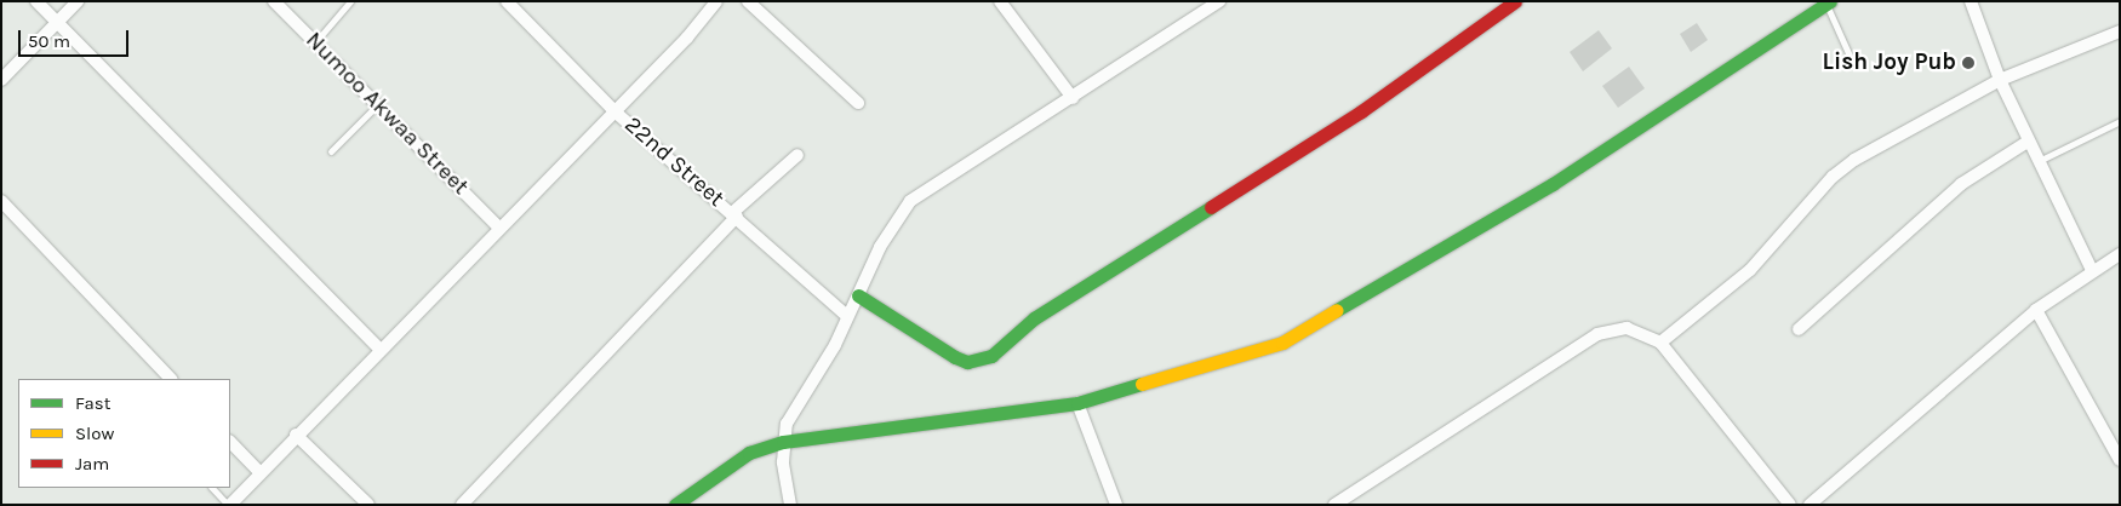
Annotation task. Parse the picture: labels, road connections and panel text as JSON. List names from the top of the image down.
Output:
{
  "streets": {
    "street": ["Numoo Akwaa Street", "22nd Street"]
  },
  "places": ["Lish Joy Pub"],
  "legend": ["Fast", "Slow", "Jam"],
  "scale_bar": "50 m"
}
